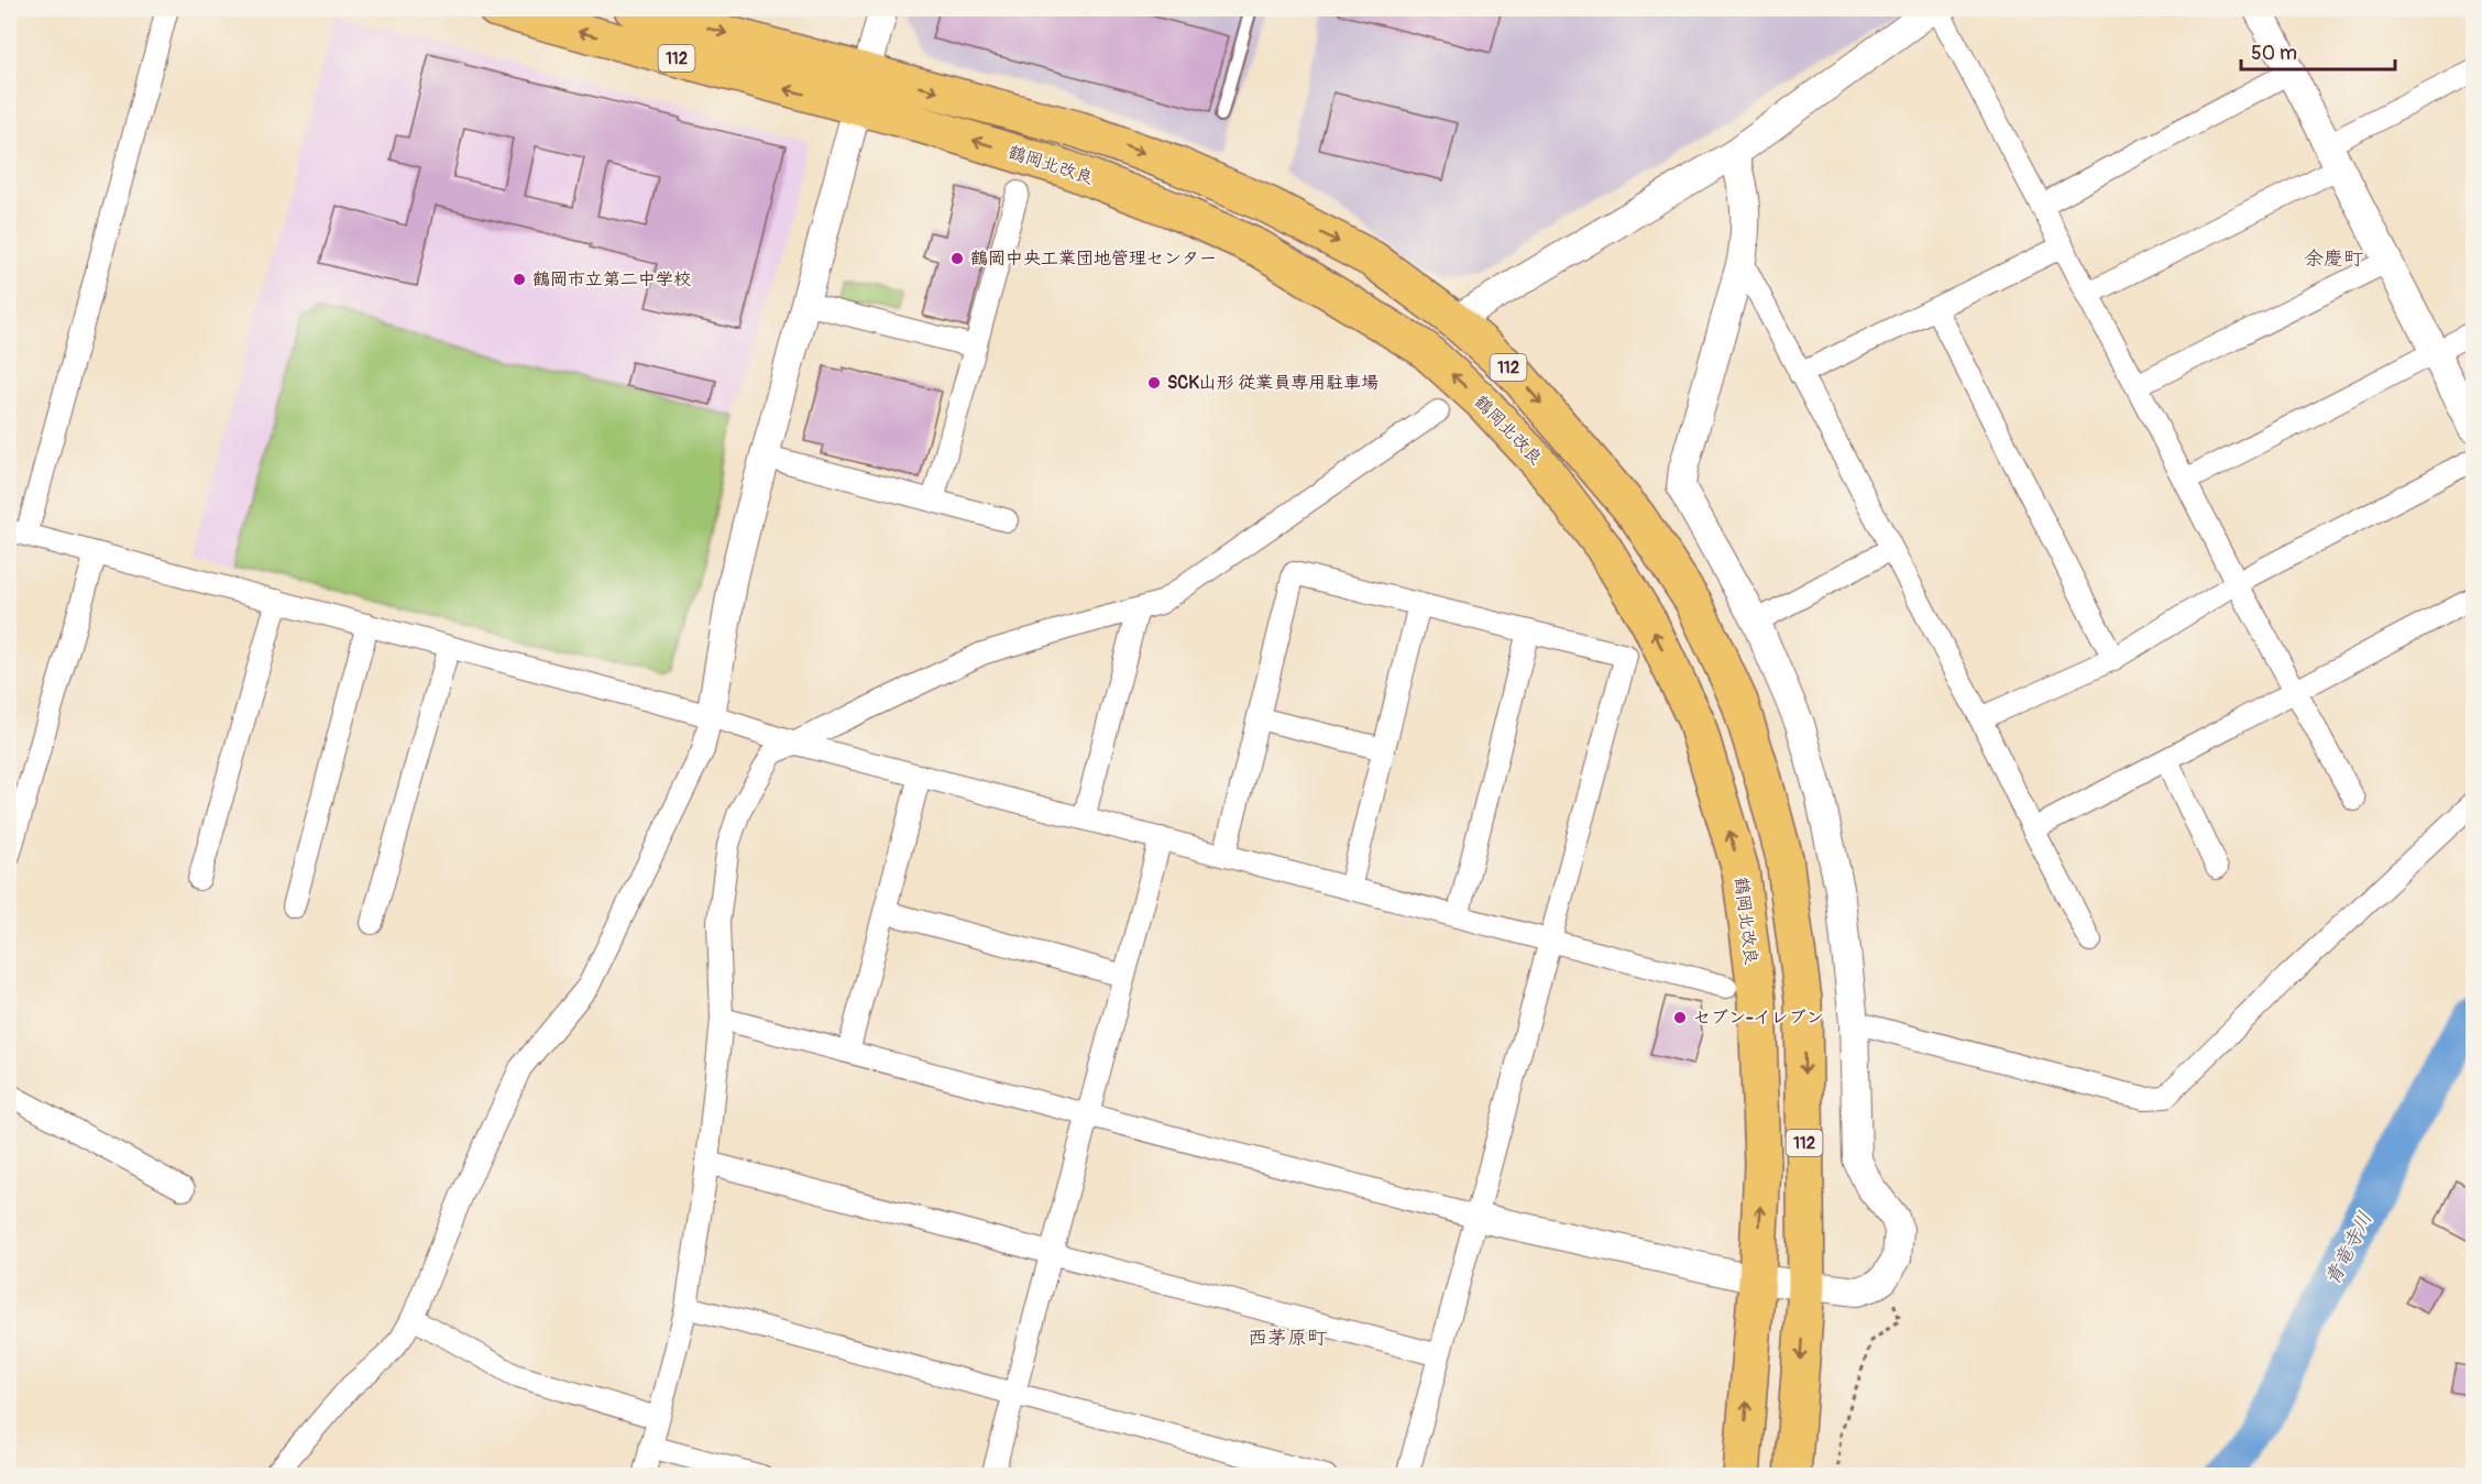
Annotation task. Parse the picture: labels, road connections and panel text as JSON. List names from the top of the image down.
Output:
{
  "streets": {
    "highway": ["112", "鶴岡北改良"]
  },
  "one_way": ["鶴岡北改良"],
  "districts": ["余慶町", "西茅原町"],
  "water": ["青竜寺川"],
  "places": [
    "鶴岡中央工業団地管理センター",
    "鶴岡市立第二中学校",
    "SCK山形 従業員専用駐車場",
    "セブン-イレブン"
  ],
  "scale_bar": "50 m"
}
